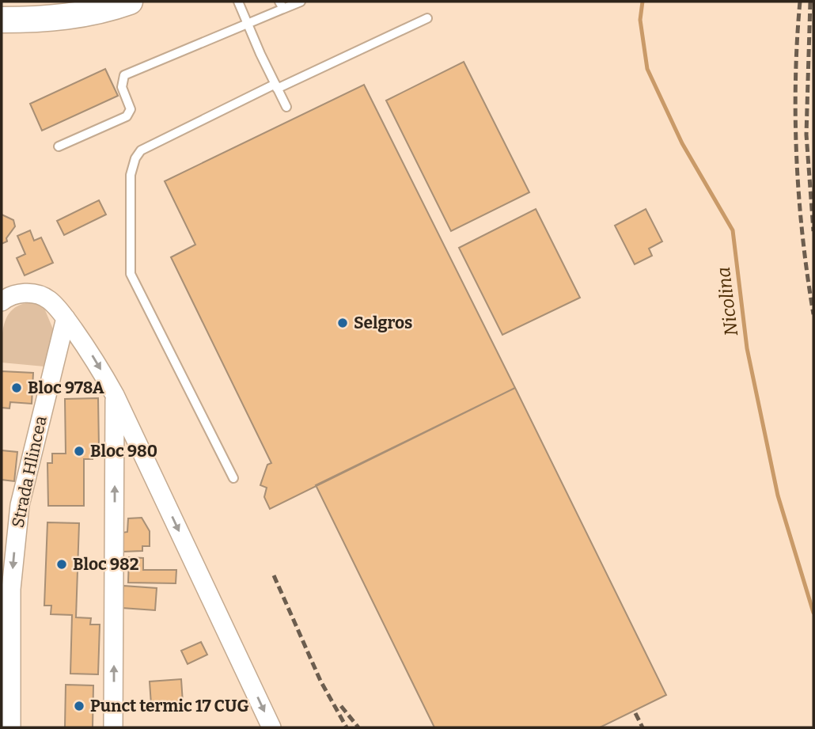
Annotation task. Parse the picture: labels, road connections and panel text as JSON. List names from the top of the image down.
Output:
{
  "streets": {
    "street": ["Strada Hlincea"]
  },
  "water": ["Nicolina"],
  "places": [
    "Selgros",
    "Bloc 978A",
    "Bloc 980",
    "Bloc 982",
    "Punct termic 17 CUG"
  ]
}
